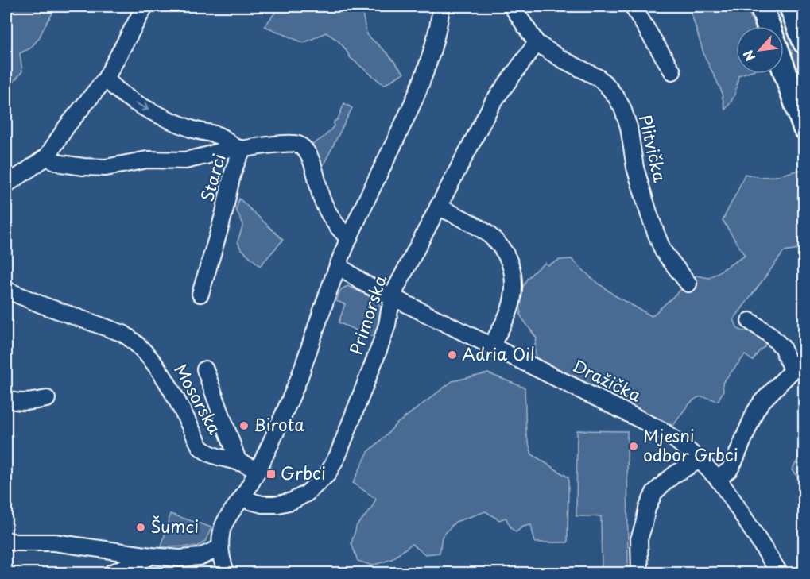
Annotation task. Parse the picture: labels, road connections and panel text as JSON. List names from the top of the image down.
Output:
{
  "streets": {
    "street": [
      "Plitvička",
      "Starci",
      "Primorska",
      "Dražička",
      "Mosorska"
    ]
  },
  "crossings": [
    ["Plitvička", "Primorska"],
    ["Primorska", "Dražička"]
  ],
  "places": {
    "other": [
      "Adria Oil",
      "Birota",
      "Mjesni odbor Grbci",
      "Šumci"
    ],
    "transit": ["Grbci"]
  },
  "north": "bottom left"
}
